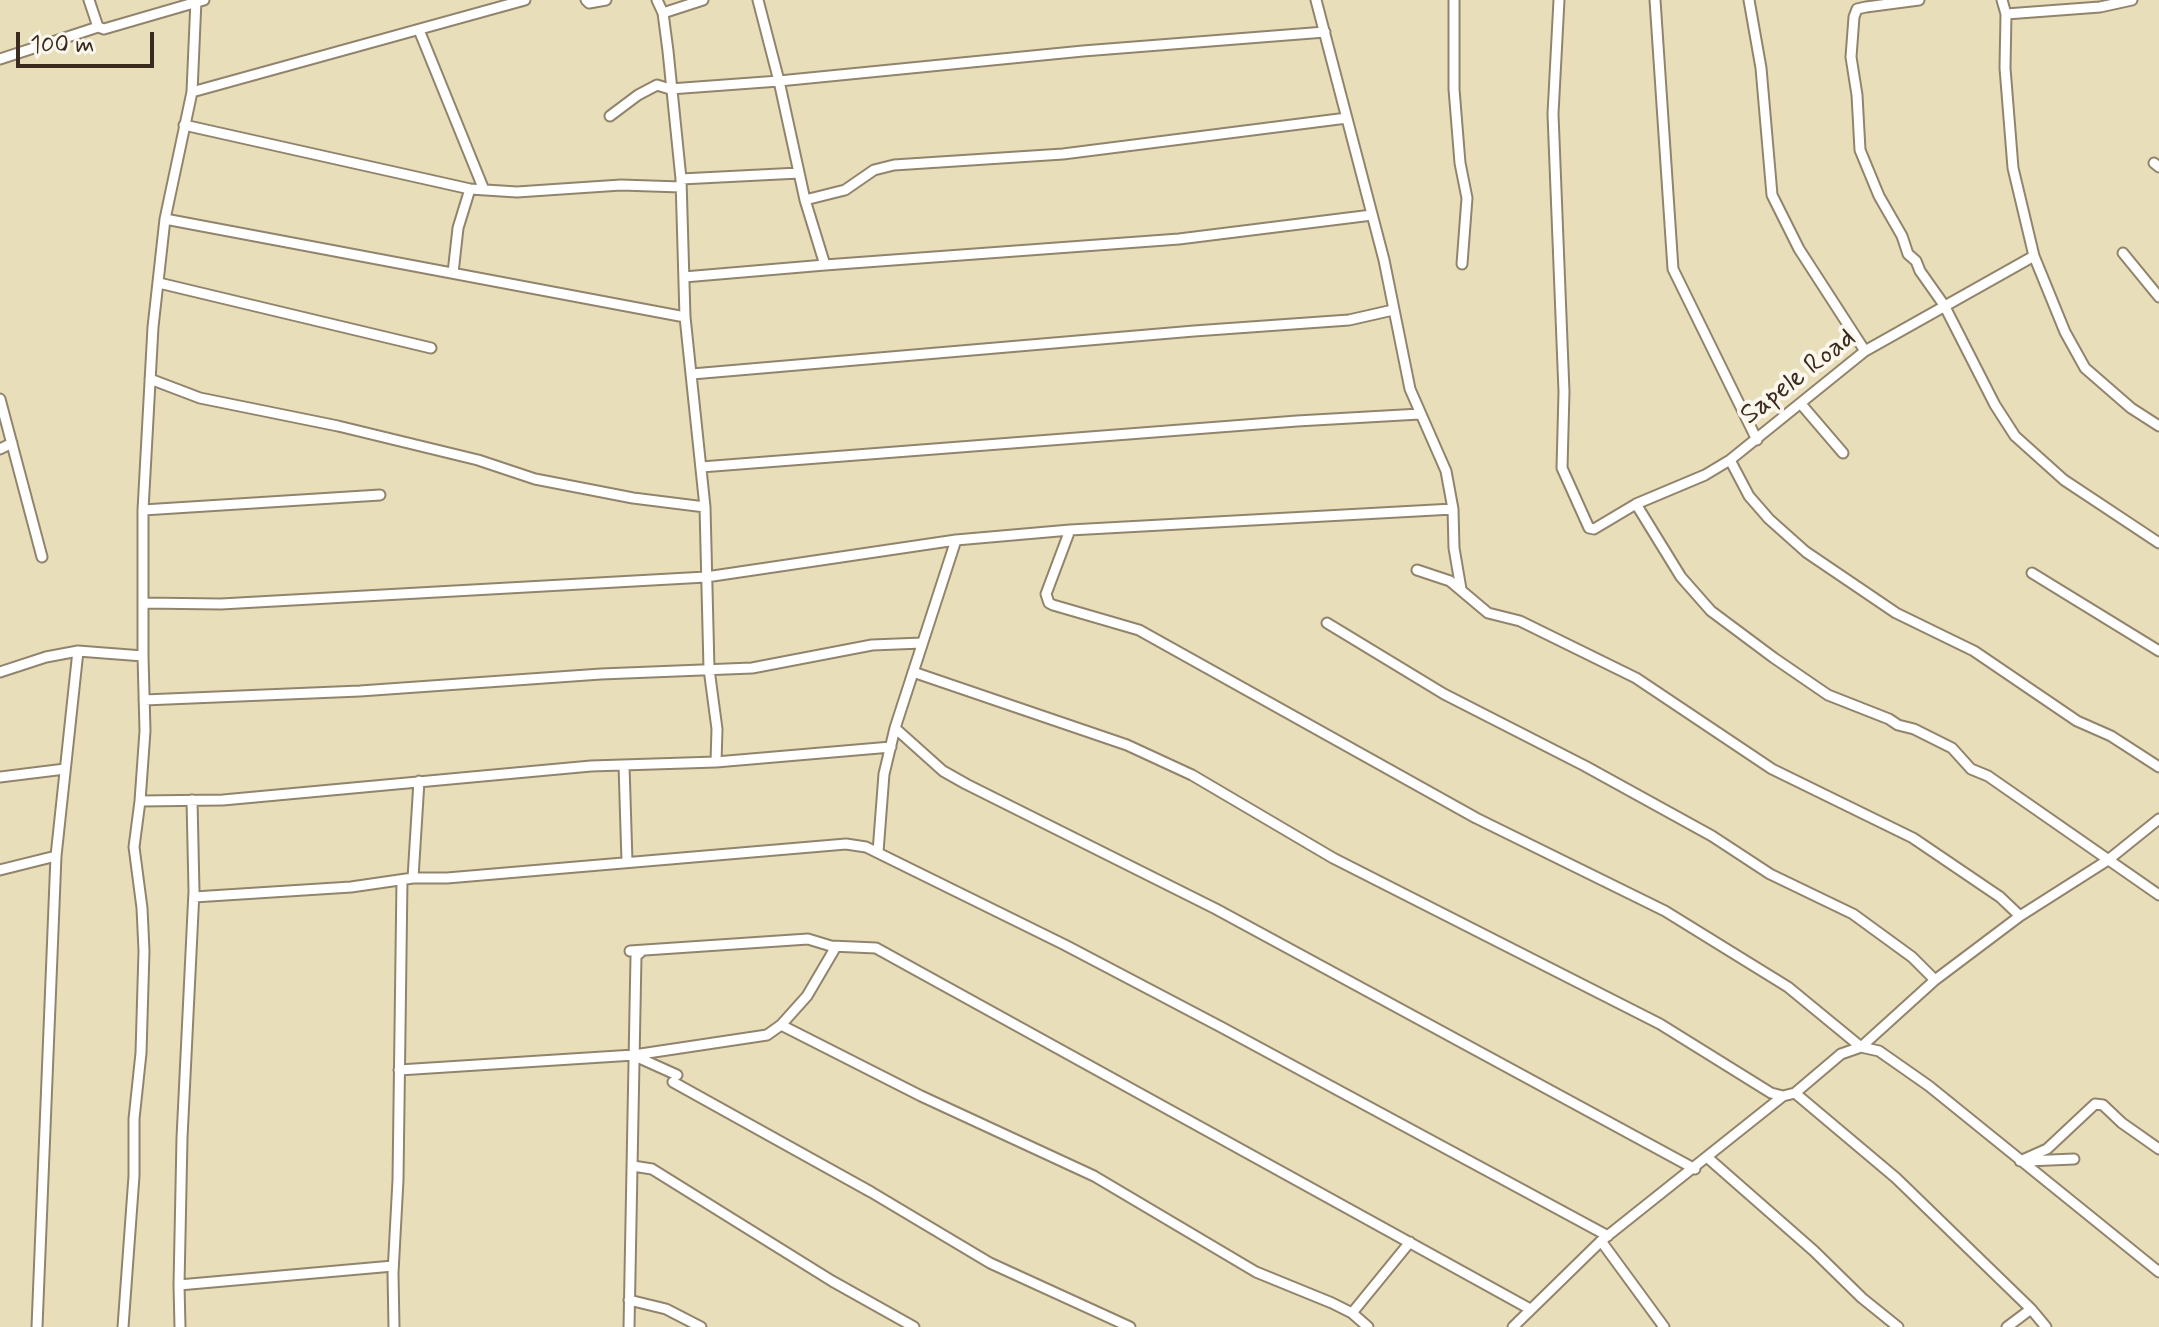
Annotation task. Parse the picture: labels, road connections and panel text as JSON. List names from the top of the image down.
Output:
{
  "streets": {
    "street": ["Sapele Road"]
  },
  "scale_bar": "100 m"
}
